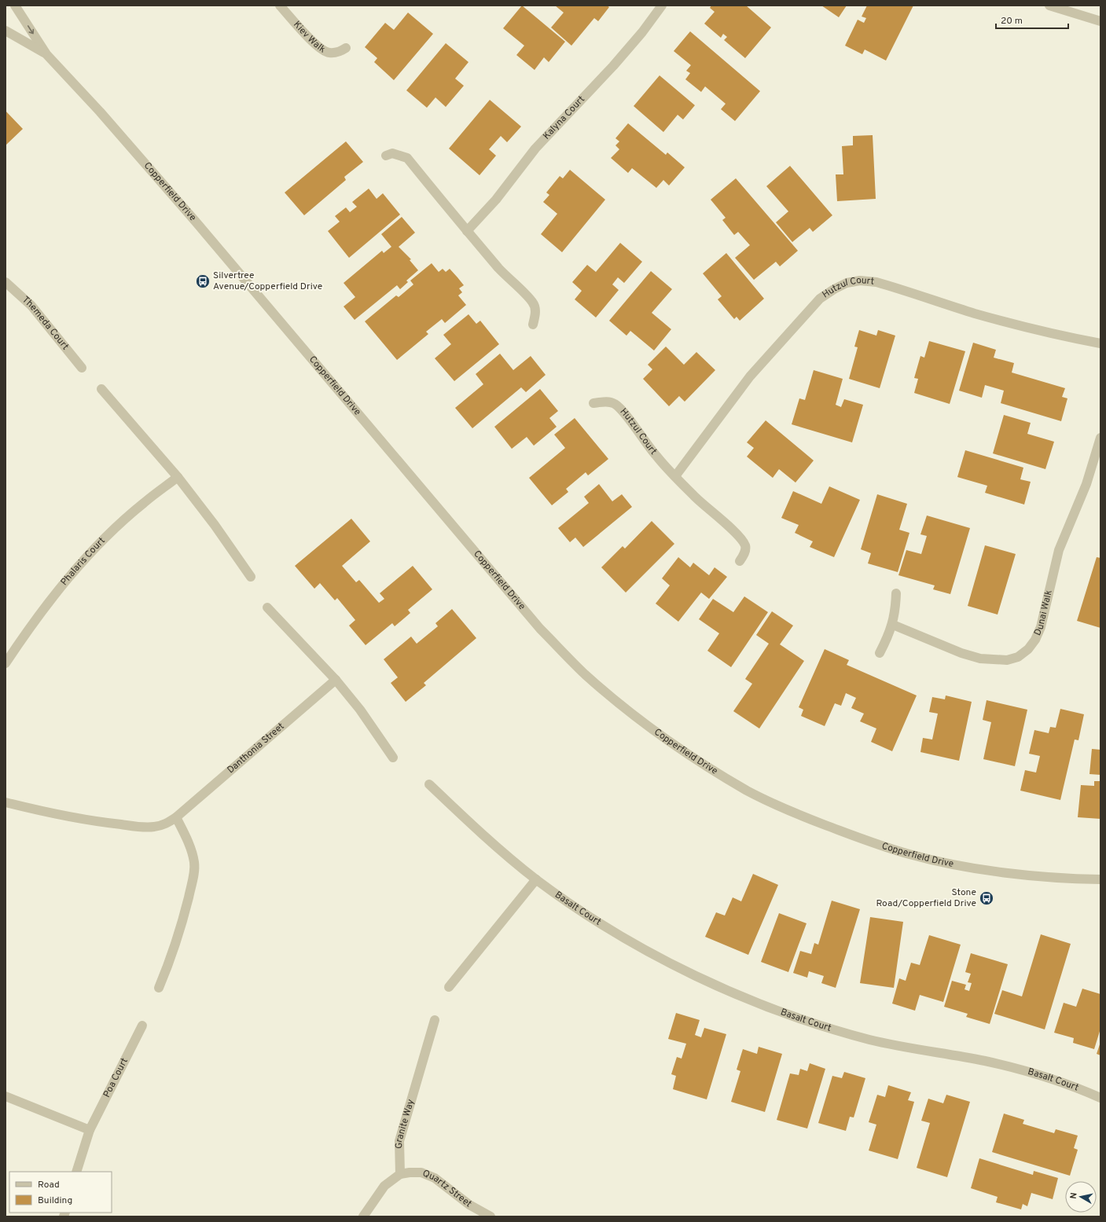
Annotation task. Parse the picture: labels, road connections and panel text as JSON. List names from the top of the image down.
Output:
{
  "streets": {
    "street": [
      "Kiev Walk",
      "Kalyna Court",
      "Copperfield Drive",
      "Hutzul Court",
      "Themeda Court",
      "Phalaris Court",
      "Dunai Walk",
      "Danthonia Street",
      "Basalt Court",
      "Poa Court",
      "Granite Way",
      "Quartz Street"
    ]
  },
  "crossings": [
    ["Granite Way", "Quartz Street"]
  ],
  "places": {
    "bus stop": ["Silvertree Avenue/Copperfield Drive", "Stone Road/Copperfield Drive"]
  },
  "legend": ["Road", "Building"],
  "scale_bar": "20 m",
  "north": "left"
}
